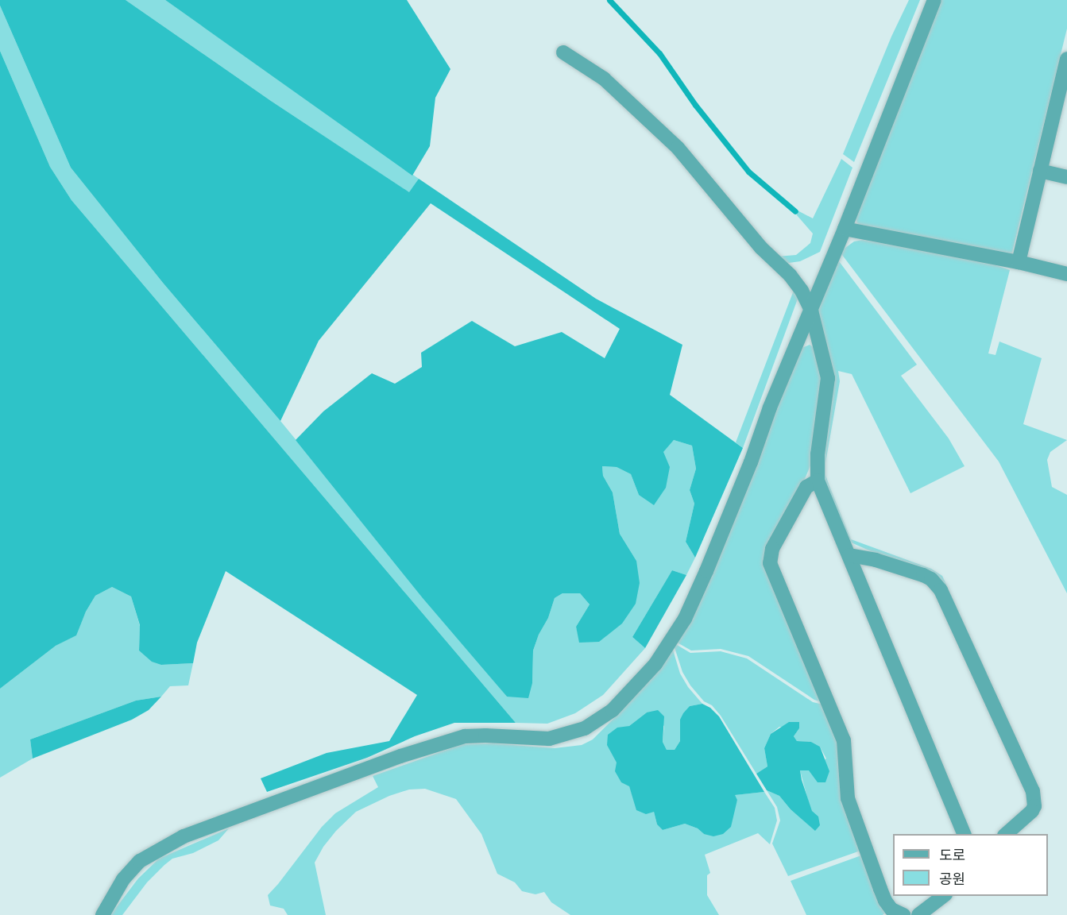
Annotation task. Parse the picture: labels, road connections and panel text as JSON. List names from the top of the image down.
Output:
{
  "legend": ["도로", "공원"]
}
